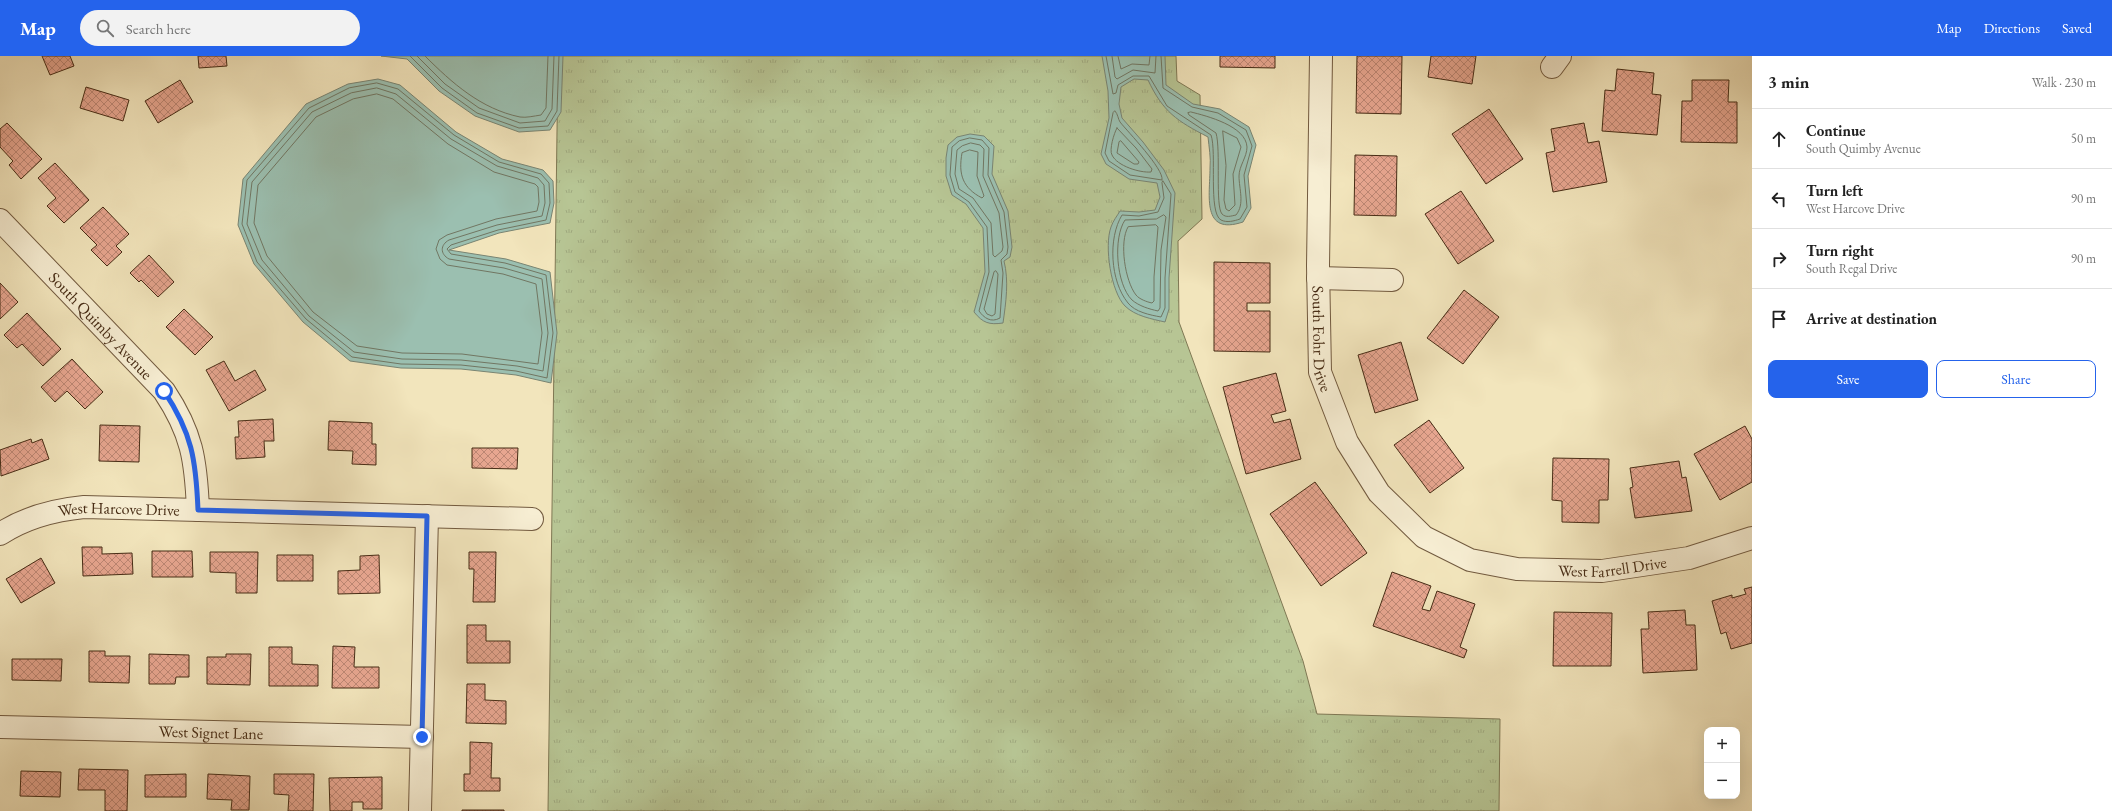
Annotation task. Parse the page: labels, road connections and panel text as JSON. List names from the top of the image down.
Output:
{
  "streets": {
    "street": [
      "South Quimby Avenue",
      "South Fohr Drive",
      "West Harcove Drive",
      "West Farrell Drive",
      "West Signet Lane"
    ]
  },
  "crossings": [
    ["South Quimby Avenue", "West Harcove Drive"],
    ["South Fohr Drive", "West Farrell Drive"]
  ],
  "page": {
    "header": "Map",
    "search": "Search here",
    "nav": ["Map", "Directions", "Saved"],
    "heading": ["3 min", "Walk · 230 m"],
    "list": [
      ["Continue", "South Quimby Avenue", "50 m"],
      ["Turn left", "West Harcove Drive", "90 m"],
      ["Turn right", "South Regal Drive", "90 m"],
      "Arrive at destination"
    ],
    "buttons": ["Save", "Share"],
    "map_buttons": ["+", "−"]
  }
}
